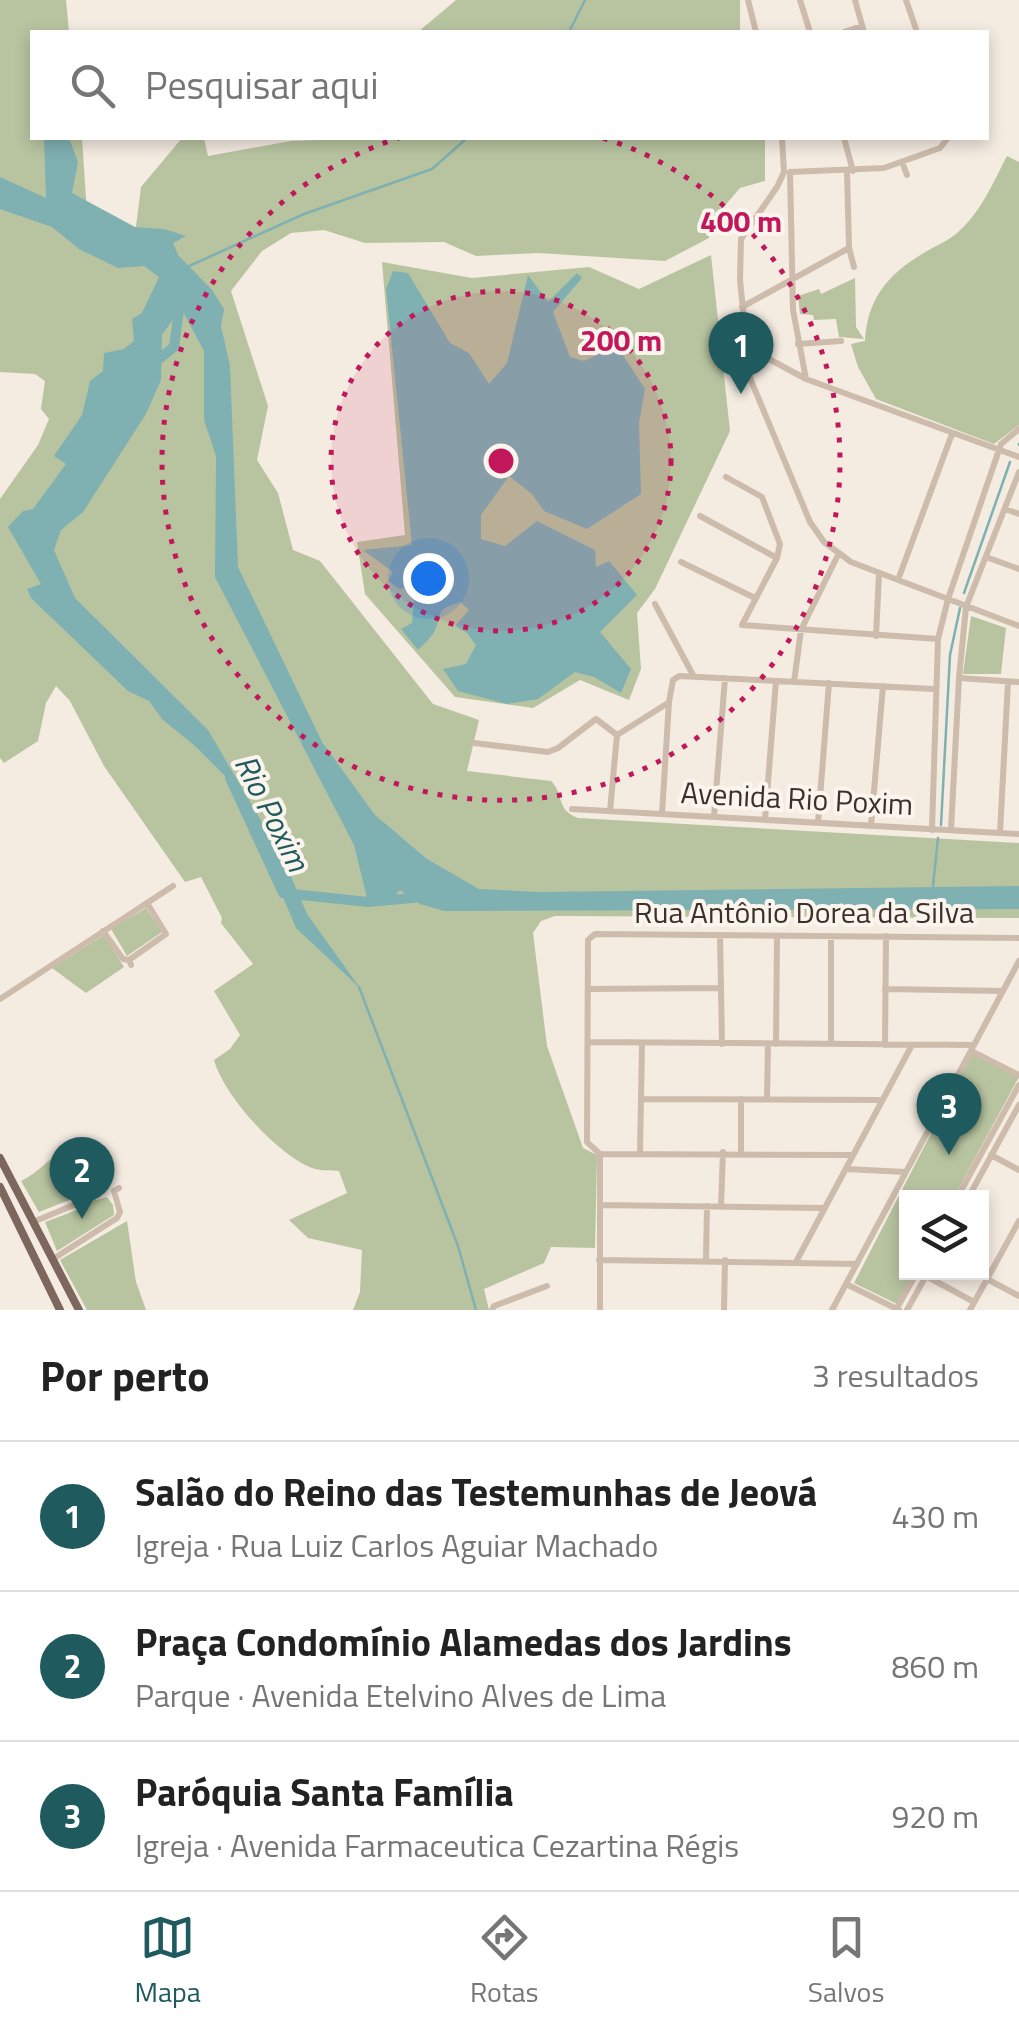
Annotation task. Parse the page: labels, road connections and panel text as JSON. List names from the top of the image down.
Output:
{
  "streets": {
    "street": ["Avenida Rio Poxim", "Rua Antônio Dorea da Silva"]
  },
  "water": ["Rio Poxim"],
  "page": {
    "search": "Pesquisar aqui",
    "pins": ["1", "3", "2"],
    "heading": ["Por perto", "3 resultados"],
    "list": [
      {
        "mark": "1",
        "name": "Salão do Reino das Testemunhas de Jeová",
        "note": "Igreja · Rua Luiz Carlos Aguiar Machado",
        "value": "430 m"
      },
      {
        "mark": "2",
        "name": "Praça Condomínio Alamedas dos Jardins",
        "note": "Parque · Avenida Etelvino Alves de Lima",
        "value": "860 m"
      },
      {
        "mark": "3",
        "name": "Paróquia Santa Família",
        "note": "Igreja · Avenida Farmaceutica Cezartina Régis",
        "value": "920 m"
      }
    ],
    "nav": ["Mapa", "Rotas", "Salvos"]
  },
  "rings": ["400 m", "200 m"]
}
